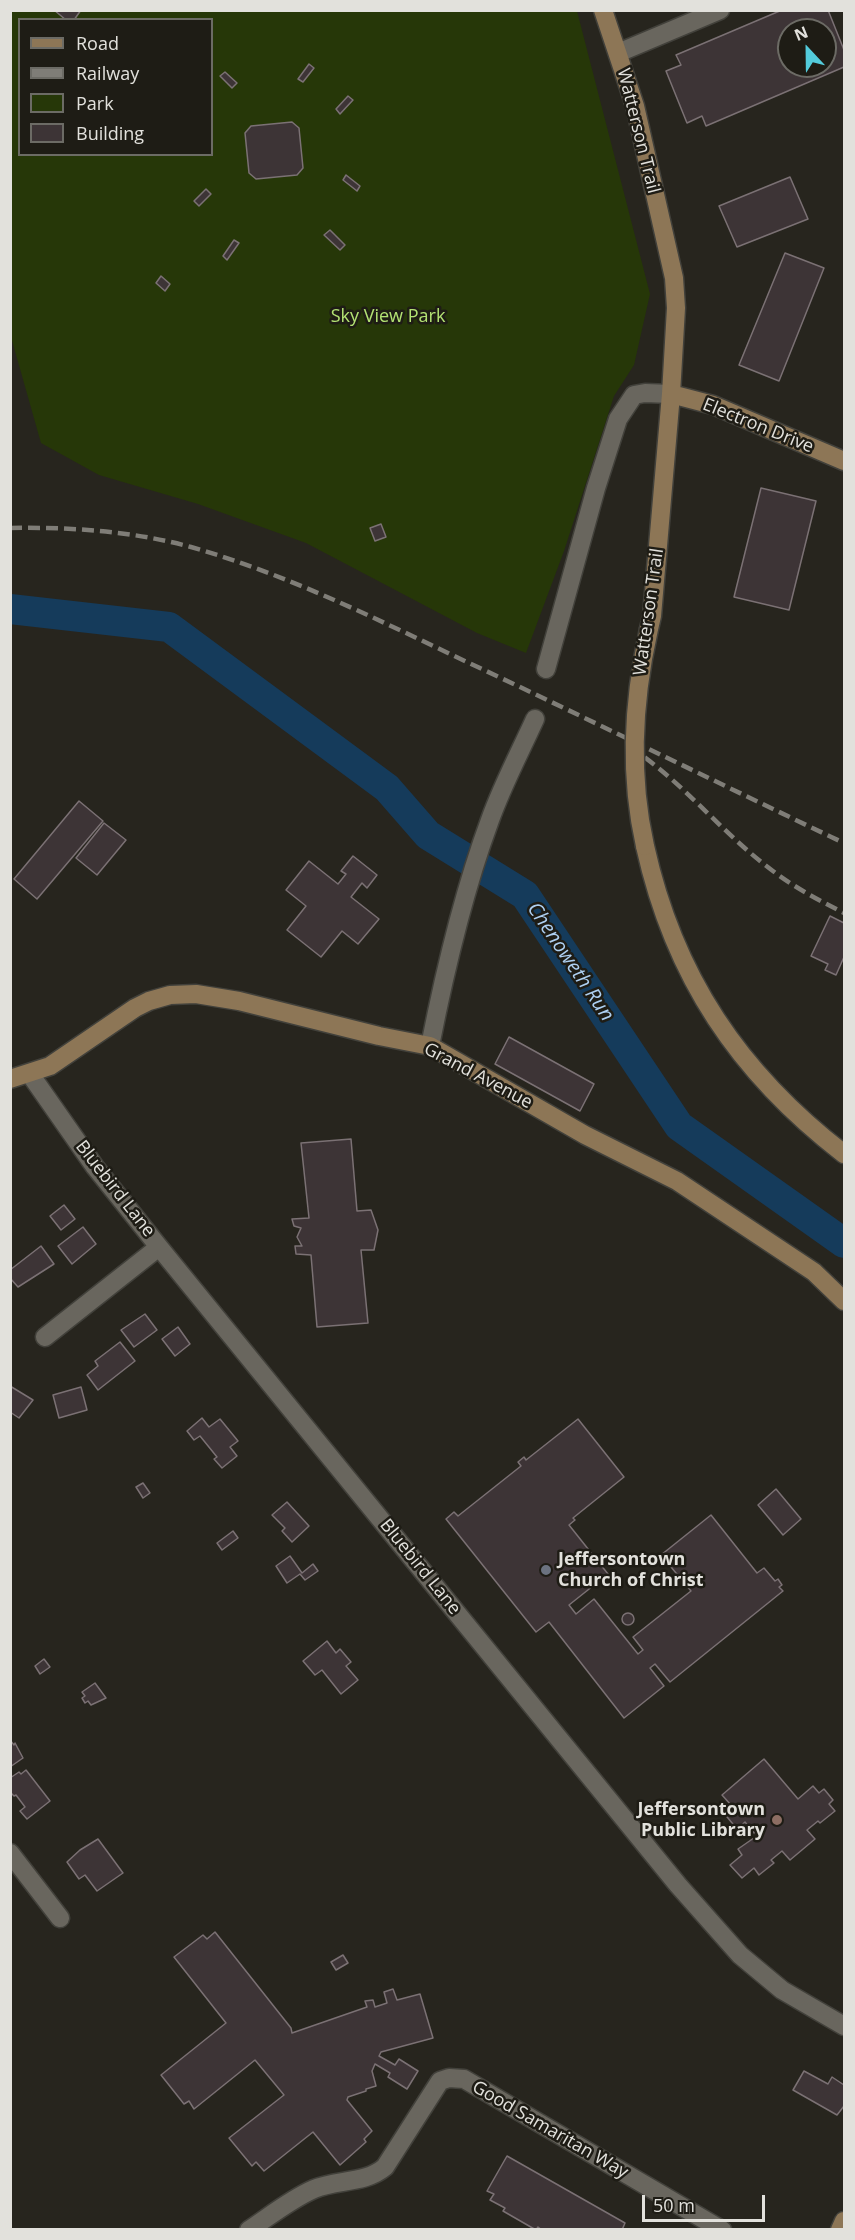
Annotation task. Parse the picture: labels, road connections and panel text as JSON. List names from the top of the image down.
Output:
{
  "streets": {
    "main road": ["Watterson Trail", "Electron Drive", "Grand Avenue"],
    "street": ["Bluebird Lane", "Good Samaritan Way"]
  },
  "crossings": [
    ["Watterson Trail", "Electron Drive"],
    ["Grand Avenue", "Bluebird Lane"]
  ],
  "water": ["Chenoweth Run"],
  "parks": ["Sky View Park"],
  "places": ["Jeffersontown Church of Christ", "Jeffersontown Public Library"],
  "legend": [
    "Road",
    "Railway",
    "Park",
    "Building"
  ],
  "scale_bar": "50 m",
  "north": "top"
}
